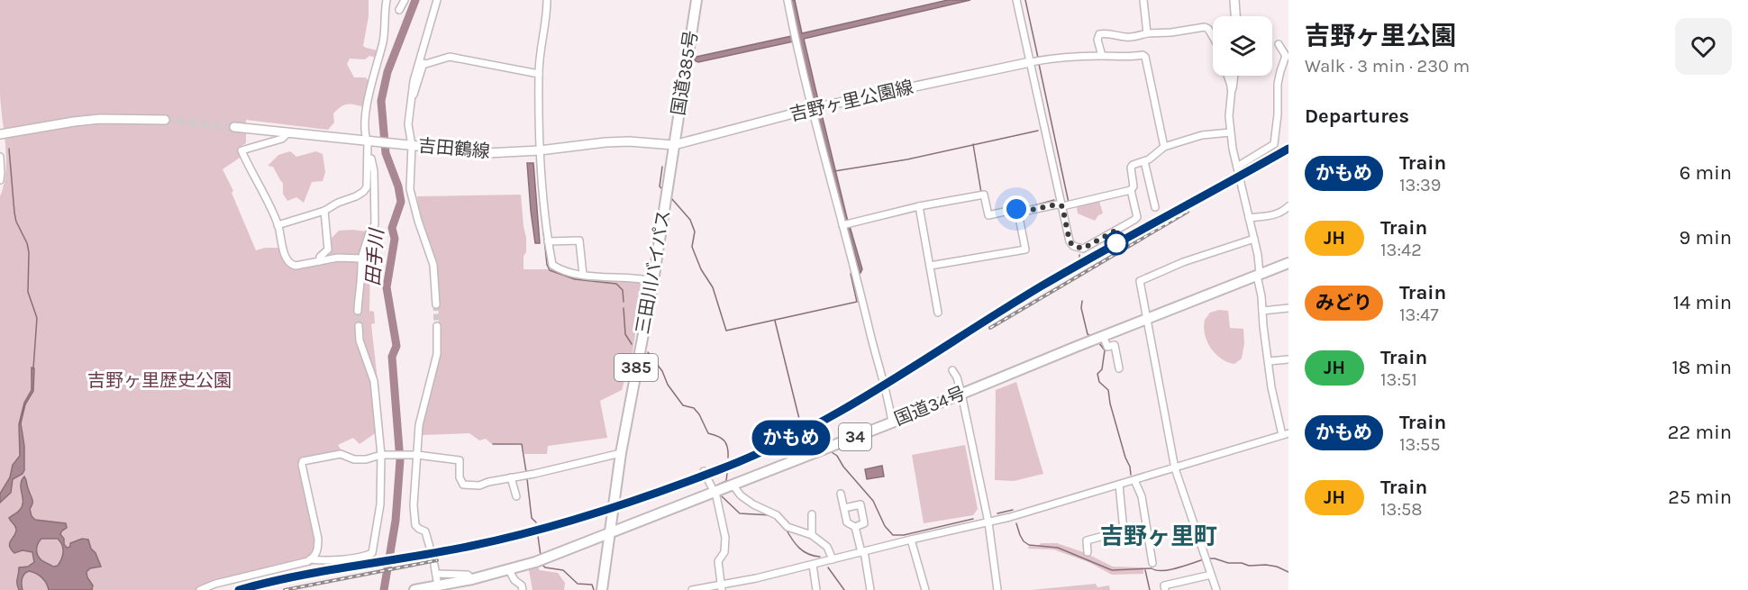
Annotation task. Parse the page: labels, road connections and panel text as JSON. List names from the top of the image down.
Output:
{
  "streets": {
    "highway": [
      "国道385号",
      "三田川バイパス",
      "385",
      "国道34号",
      "34"
    ],
    "main road": ["吉野ヶ里公園線", "吉田鶴線"]
  },
  "crossings": [
    ["国道385号", "吉野ヶ里公園線"],
    ["国道385号", "吉田鶴線"],
    ["国道385号", "三田川バイパス"],
    ["吉野ヶ里公園線", "吉田鶴線"],
    ["吉野ヶ里公園線", "三田川バイパス"],
    ["吉田鶴線", "三田川バイパス"],
    ["三田川バイパス", "国道34号"]
  ],
  "districts": ["吉野ヶ里町"],
  "water": ["田手川"],
  "parks": ["吉野ヶ里歴史公園"],
  "page": {
    "on_map": "かもめ",
    "heading": [
      ["吉野ヶ里公園", "Walk · 3 min · 230 m"],
      "Departures"
    ],
    "list": [
      {
        "mark": "かもめ",
        "name": "Train",
        "note": "13:39",
        "value": "6 min"
      },
      {
        "mark": "JH",
        "name": "Train",
        "note": "13:42",
        "value": "9 min"
      },
      {
        "mark": "みどり",
        "name": "Train",
        "note": "13:47",
        "value": "14 min"
      },
      {
        "mark": "JH",
        "name": "Train",
        "note": "13:51",
        "value": "18 min"
      },
      {
        "mark": "かもめ",
        "name": "Train",
        "note": "13:55",
        "value": "22 min"
      },
      {
        "mark": "JH",
        "name": "Train",
        "note": "13:58",
        "value": "25 min"
      }
    ]
  }
}
